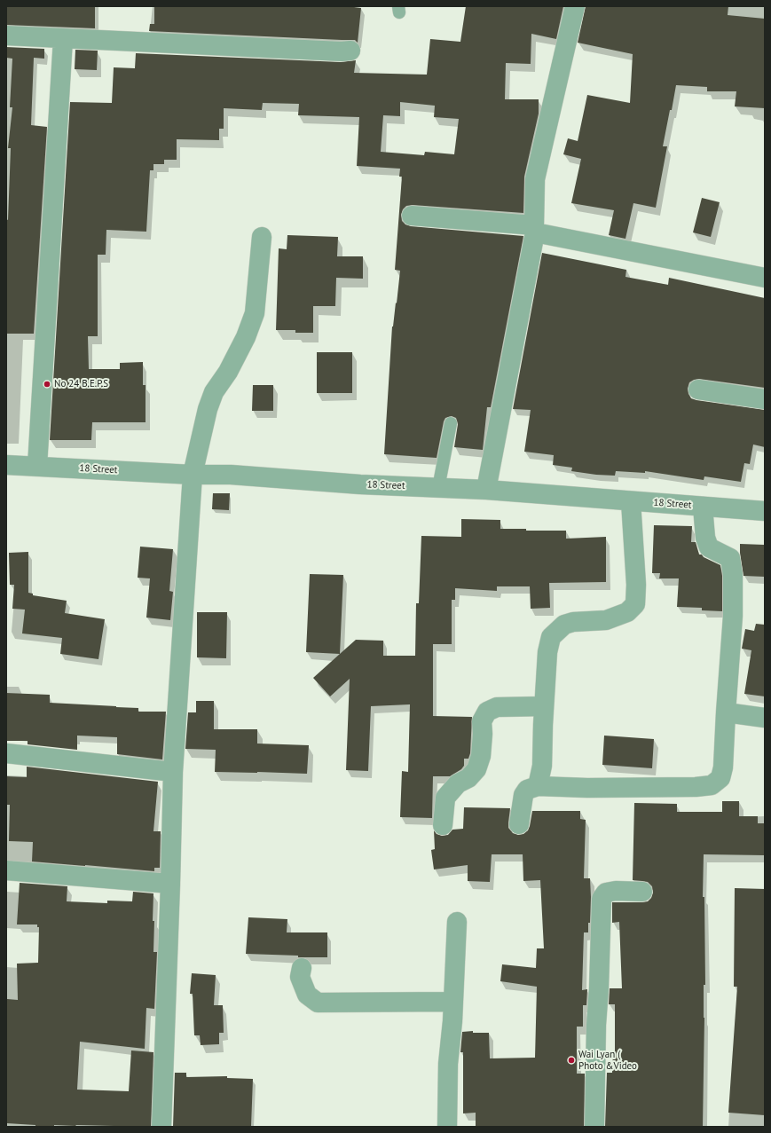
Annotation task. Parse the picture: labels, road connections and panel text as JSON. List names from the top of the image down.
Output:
{
  "streets": {
    "street": ["18 Street"]
  },
  "places": ["No 24 B.E.P.S", "Wai Lyan ( Photo &Video"]
}
